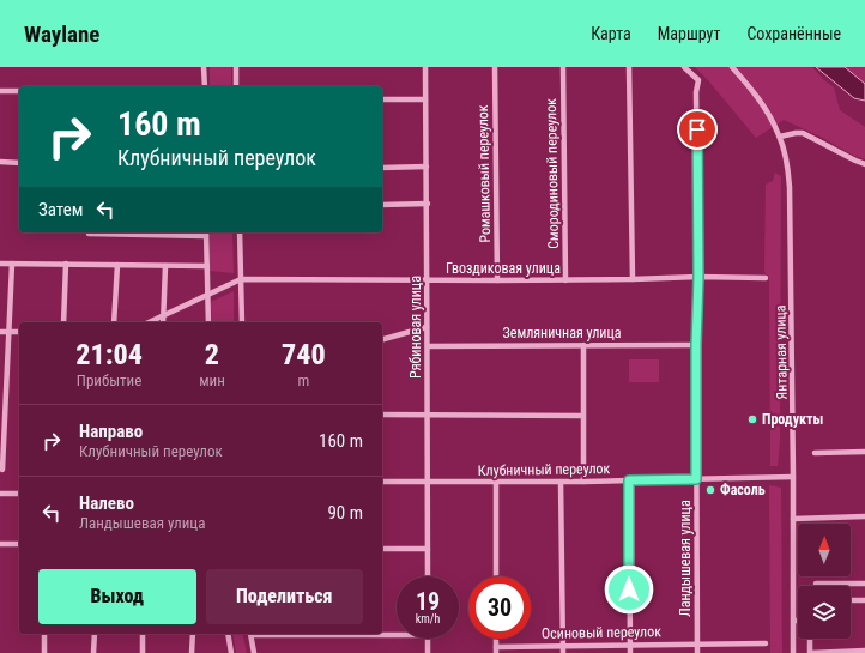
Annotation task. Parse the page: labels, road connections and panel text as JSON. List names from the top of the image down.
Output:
{
  "streets": {
    "street": [
      "Ромашковый переулок",
      "Смородиновый переулок",
      "Гвоздиковая улица",
      "Рябиновая улица",
      "Земляничная улица",
      "Янтарная улица",
      "Клубничный переулок",
      "Ландышевая улица",
      "Осиновый переулок"
    ]
  },
  "crossings": [
    ["Ромашковый переулок", "Гвоздиковая улица"],
    ["Смородиновый переулок", "Гвоздиковая улица"],
    ["Гвоздиковая улица", "Рябиновая улица"],
    ["Гвоздиковая улица", "Ландышевая улица"],
    ["Рябиновая улица", "Земляничная улица"],
    ["Рябиновая улица", "Клубничный переулок"],
    ["Земляничная улица", "Ландышевая улица"],
    ["Янтарная улица", "Клубничный переулок"],
    ["Клубничный переулок", "Ландышевая улица"],
    ["Ландышевая улица", "Осиновый переулок"]
  ],
  "places": ["Продукты", "Фасоль"],
  "north": "top",
  "page": {
    "header": "Waylane",
    "nav": ["Карта", "Маршрут", "Сохранённые"],
    "turn": ["160 m", "Клубничный переулок"],
    "then": "Затем",
    "eta": [
      "21:04",
      "Прибытие",
      "2",
      "мин",
      "740",
      "m"
    ],
    "list": [
      {
        "name": "Направо",
        "note": "Клубничный переулок",
        "value": "160 m"
      },
      {
        "name": "Налево",
        "note": "Ландышевая улица",
        "value": "90 m"
      }
    ],
    "buttons": ["Выход", "Поделиться"],
    "speed": "19 km/h",
    "limit": "30"
  }
}
